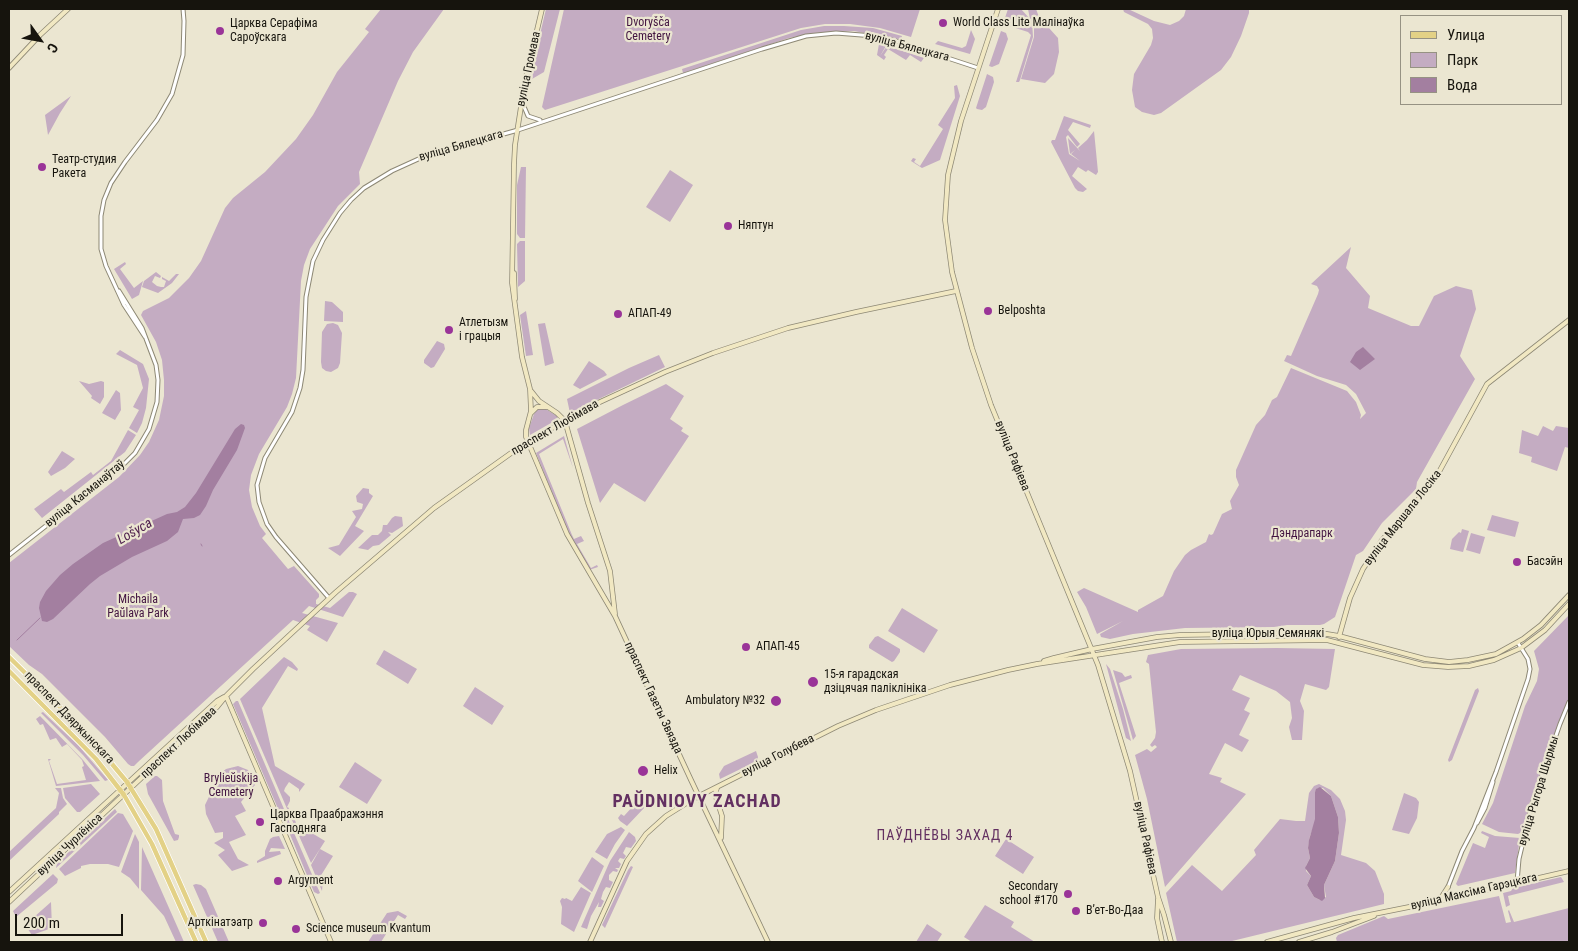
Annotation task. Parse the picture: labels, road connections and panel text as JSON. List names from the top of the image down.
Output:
{
  "streets": {
    "main road": [
      "вуліца Громава",
      "праспект Любімава",
      "вуліца Рафіева",
      "вуліца Маршала Лосіка",
      "вуліца Юрыя Семянякі",
      "праспект Газеты Звязда",
      "праспект Дзяржынскага",
      "вуліца Голубева",
      "вуліца Чурлёніса",
      "вуліца Максіма Гарэцкага"
    ],
    "street": ["вуліца Бялецкага", "вуліца Касманаўтаў", "вуліца Рыгора Шырмы"]
  },
  "crossings": [
    ["вуліца Бялецкага", "вуліца Громава"],
    ["вуліца Бялецкага", "праспект Любімава"],
    ["вуліца Бялецкага", "вуліца Рафіева"],
    ["вуліца Бялецкага", "праспект Газеты Звязда"],
    ["вуліца Громава", "праспект Газеты Звязда"],
    ["праспект Любімава", "вуліца Рафіева"],
    ["праспект Любімава", "праспект Газеты Звязда"],
    ["праспект Любімава", "праспект Дзяржынскага"],
    ["праспект Любімава", "вуліца Чурлёніса"],
    ["вуліца Рафіева", "вуліца Юрыя Семянякі"],
    ["вуліца Рафіева", "вуліца Голубева"],
    ["вуліца Маршала Лосіка", "вуліца Юрыя Семянякі"],
    ["вуліца Юрыя Семянякі", "вуліца Голубева"],
    ["праспект Газеты Звязда", "вуліца Голубева"],
    ["праспект Дзяржынскага", "вуліца Чурлёніса"],
    ["вуліца Рыгора Шырмы", "вуліца Максіма Гарэцкага"]
  ],
  "districts": ["PAŬDNIOVY ZACHAD", "ПАЎДНЁВЫ ЗАХАД 4"],
  "water": ["Lošyca"],
  "parks": [
    "Dvoryšča Cemetery",
    "Дэндрапарк",
    "Michaila Paŭlava Park",
    "Brylieŭskija Cemetery"
  ],
  "places": [
    "World Class Lite Малінаўка",
    "Царква Серафіма Сароўскага",
    "Театр-студия Ракета",
    "Няптун",
    "Belposhta",
    "АПАП-49",
    "Атлетызм і грацыя",
    "Басэйн",
    "АПАП-45",
    "15-я гарадская дзіцячая паліклініка",
    "Ambulatory №32",
    "Helix",
    "Царква Праабражэння Гасподняга",
    "Argyment",
    "Secondary school #170",
    "Вʼет-Во-Даа",
    "Арткінатэатр",
    "Science museum Kvantum"
  ],
  "legend": ["Улица", "Парк", "Вода"],
  "scale_bar": "200 m",
  "north": "bottom right"
}
